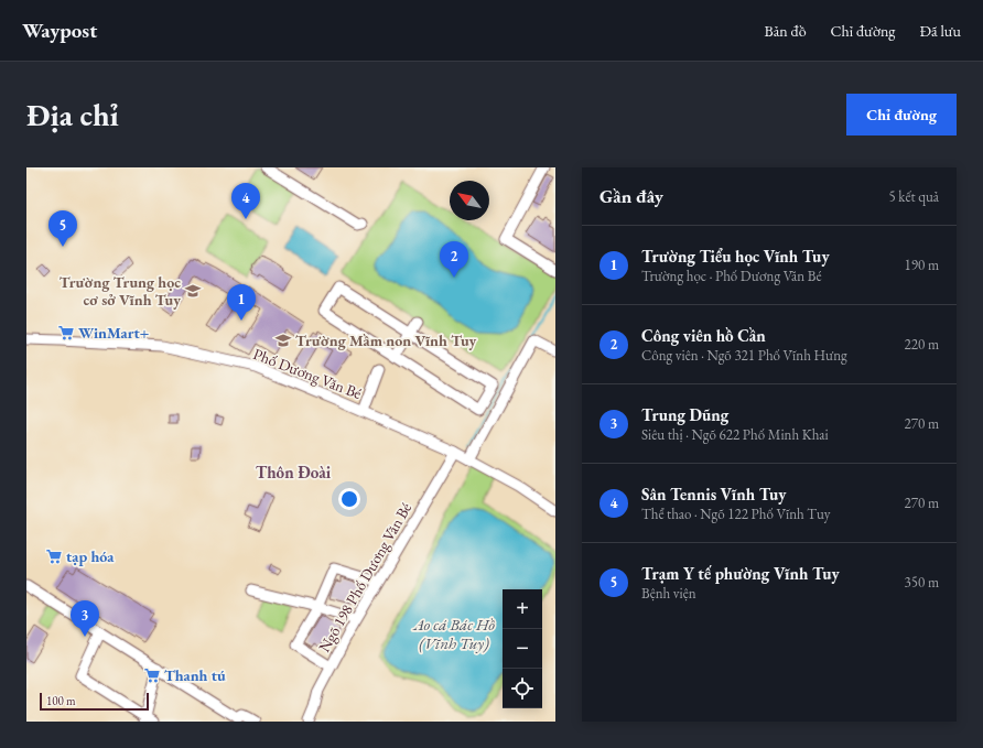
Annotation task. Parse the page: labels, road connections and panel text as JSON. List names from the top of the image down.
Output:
{
  "streets": {
    "street": ["Phố Dương Văn Bé", "Ngõ 198 Phố Dương Văn Bé"]
  },
  "crossings": [
    ["Phố Dương Văn Bé", "Ngõ 198 Phố Dương Văn Bé"]
  ],
  "districts": ["Thôn Đoài"],
  "water": ["Ao cá Bác Hồ (Vĩnh Tuy)"],
  "places": {
    "school or university": ["Trường Trung học cơ sở Vĩnh Tuy", "Trường Mầm non Vĩnh Tuy"],
    "supermarket": ["WinMart+", "tạp hóa", "Thanh tú"]
  },
  "scale_bar": "100 m",
  "north": "top left",
  "page": {
    "header": "Waypost",
    "nav": ["Bản đồ", "Chỉ đường", "Đã lưu"],
    "buttons": "Chỉ đường",
    "title": "Địa chỉ",
    "heading": ["Gần đây", "5 kết quả"],
    "pins": [
      "4",
      "5",
      "2",
      "1",
      "3"
    ],
    "list": [
      {
        "mark": "1",
        "name": "Trường Tiểu học Vĩnh Tuy",
        "note": "Trường học · Phố Dương Văn Bé",
        "value": "190 m"
      },
      {
        "mark": "2",
        "name": "Công viên hồ Cần",
        "note": "Công viên · Ngõ 321 Phố Vĩnh Hưng",
        "value": "220 m"
      },
      {
        "mark": "3",
        "name": "Trung Dũng",
        "note": "Siêu thị · Ngõ 622 Phố Minh Khai",
        "value": "270 m"
      },
      {
        "mark": "4",
        "name": "Sân Tennis Vĩnh Tuy",
        "note": "Thể thao · Ngõ 122 Phố Vĩnh Tuy",
        "value": "270 m"
      },
      {
        "mark": "5",
        "name": "Trạm Y tế phường Vĩnh Tuy",
        "note": "Bệnh viện",
        "value": "350 m"
      }
    ],
    "map_buttons": ["+", "−"],
    "scale": "100 m"
  }
}
